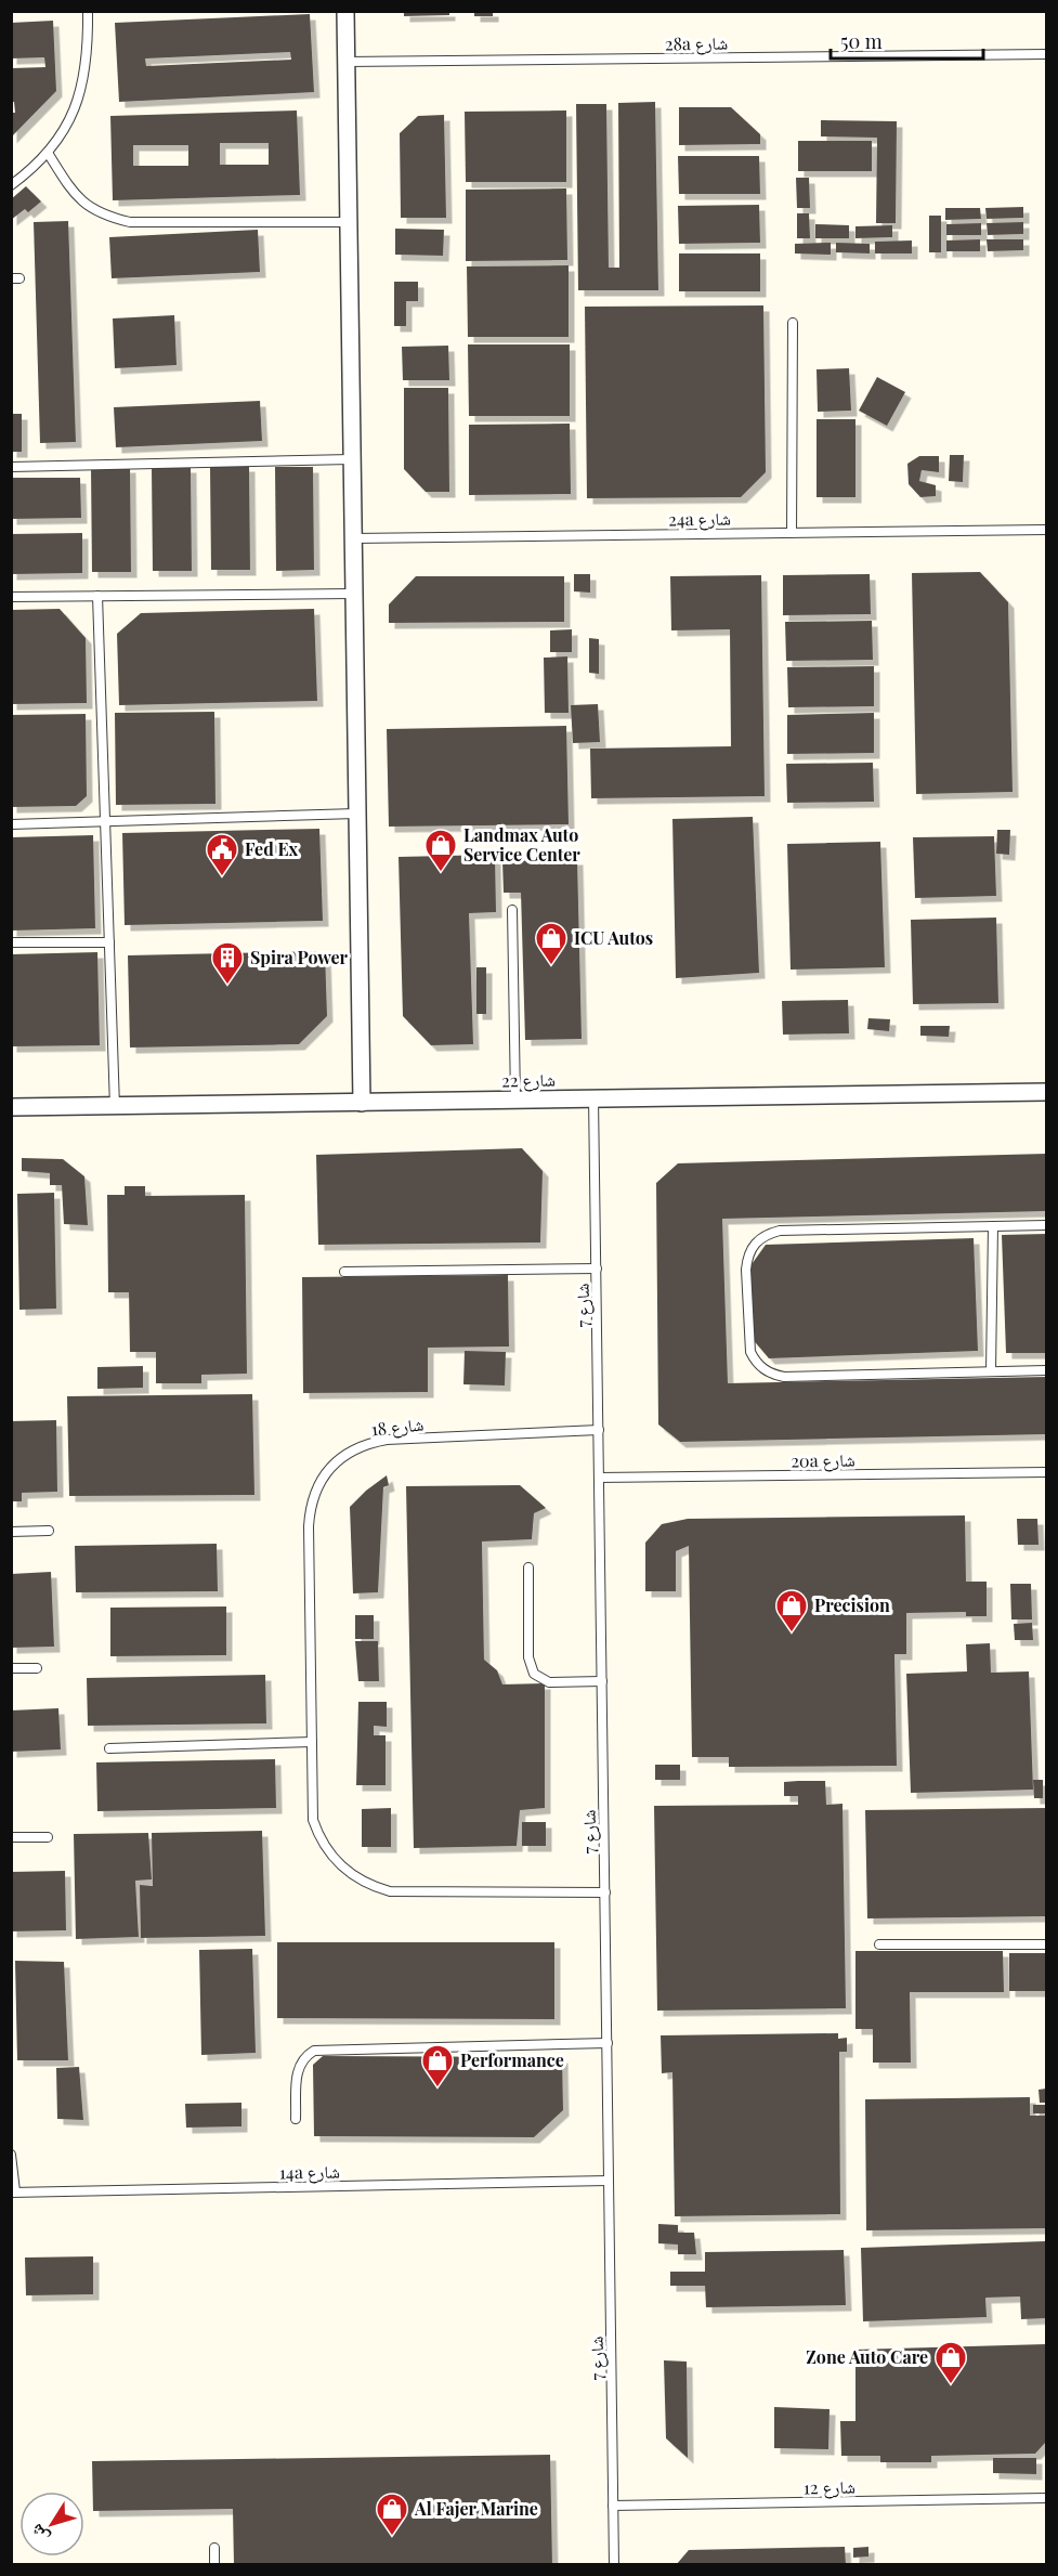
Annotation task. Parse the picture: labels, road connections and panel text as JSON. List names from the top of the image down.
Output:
{
  "streets": {
    "street": ["شارع 22"],
    "lane": [
      "28a شارع",
      "24a شارع",
      "شارع 7",
      "شارع 18",
      "20a شارع",
      "14a شارع",
      "شارع 12"
    ]
  },
  "crossings": [
    ["شارع 22", "شارع 7"],
    ["شارع 7", "شارع 18"],
    ["شارع 7", "20a شارع"],
    ["شارع 7", "14a شارع"],
    ["شارع 7", "شارع 12"]
  ],
  "places": {
    "shop": [
      "Landmax Auto Service Center",
      "ICU Autos",
      "Precision",
      "Performance",
      "Zone Auto Care",
      "Al Fajer Marine"
    ],
    "public building": ["Fed Ex"],
    "building": ["Spira Power"]
  },
  "scale_bar": "50 m",
  "north": "bottom left"
}
